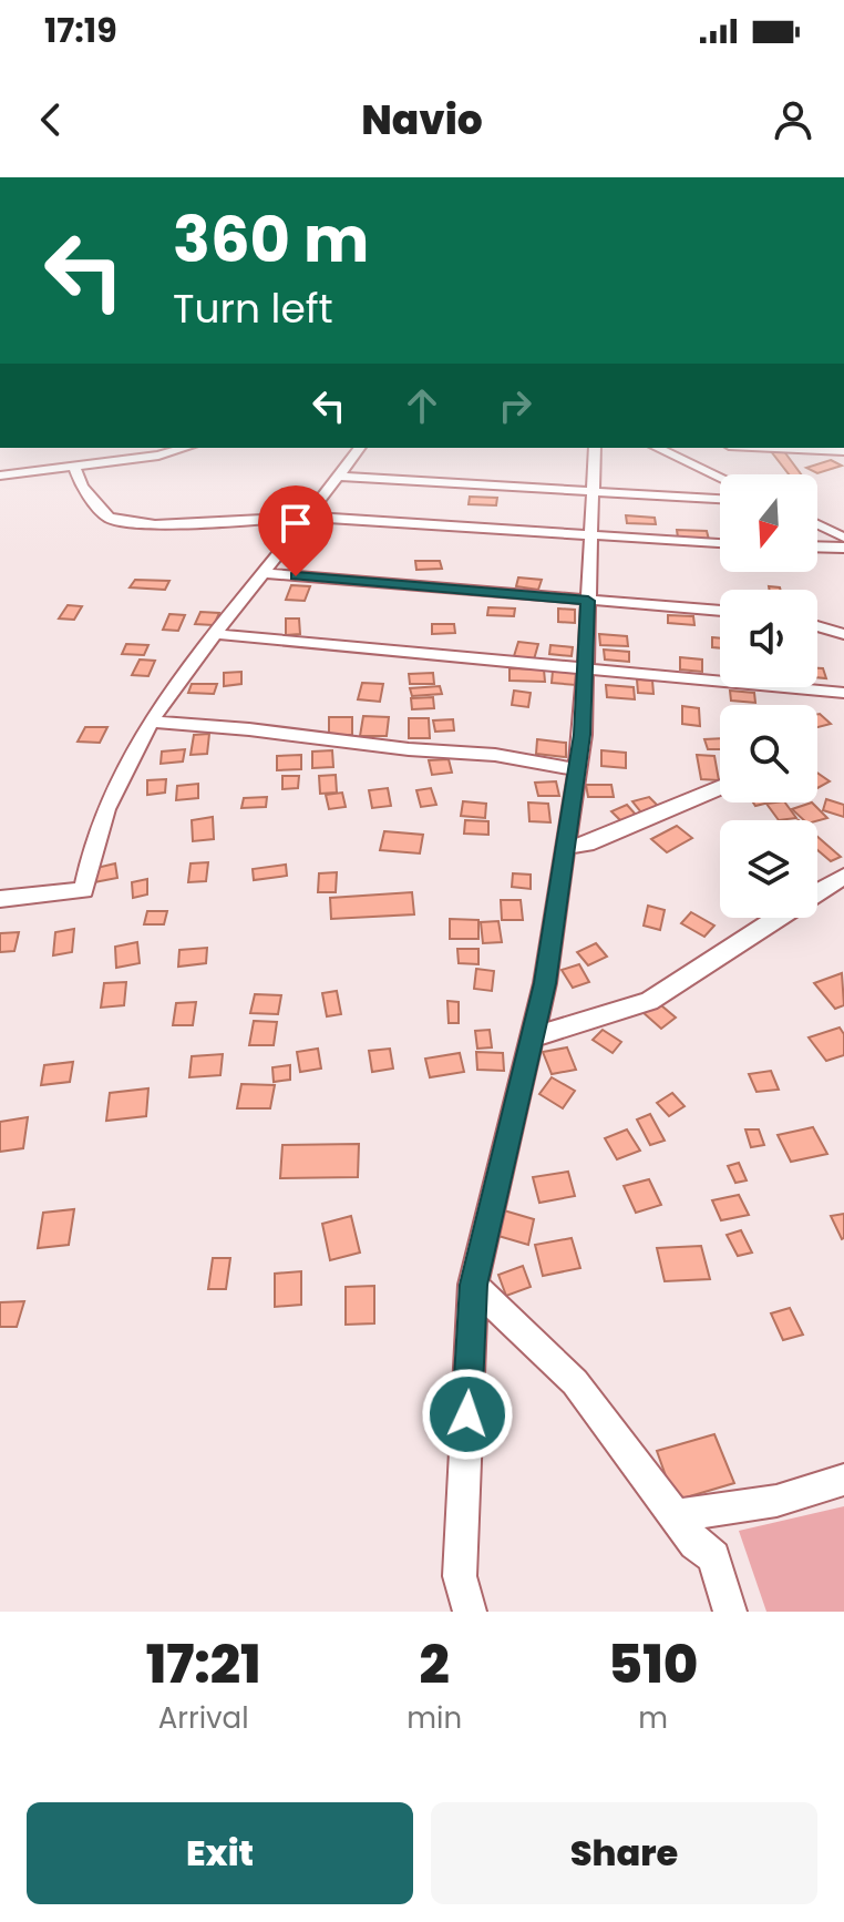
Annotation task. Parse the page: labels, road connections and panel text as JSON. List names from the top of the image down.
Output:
{
  "north": "bottom",
  "page": {
    "status": "17:19",
    "header": "Navio",
    "turn": ["360 m", "Turn left"],
    "eta": [
      "17:21",
      "Arrival",
      "2",
      "min",
      "510",
      "m"
    ],
    "buttons": ["Exit", "Share"]
  }
}
